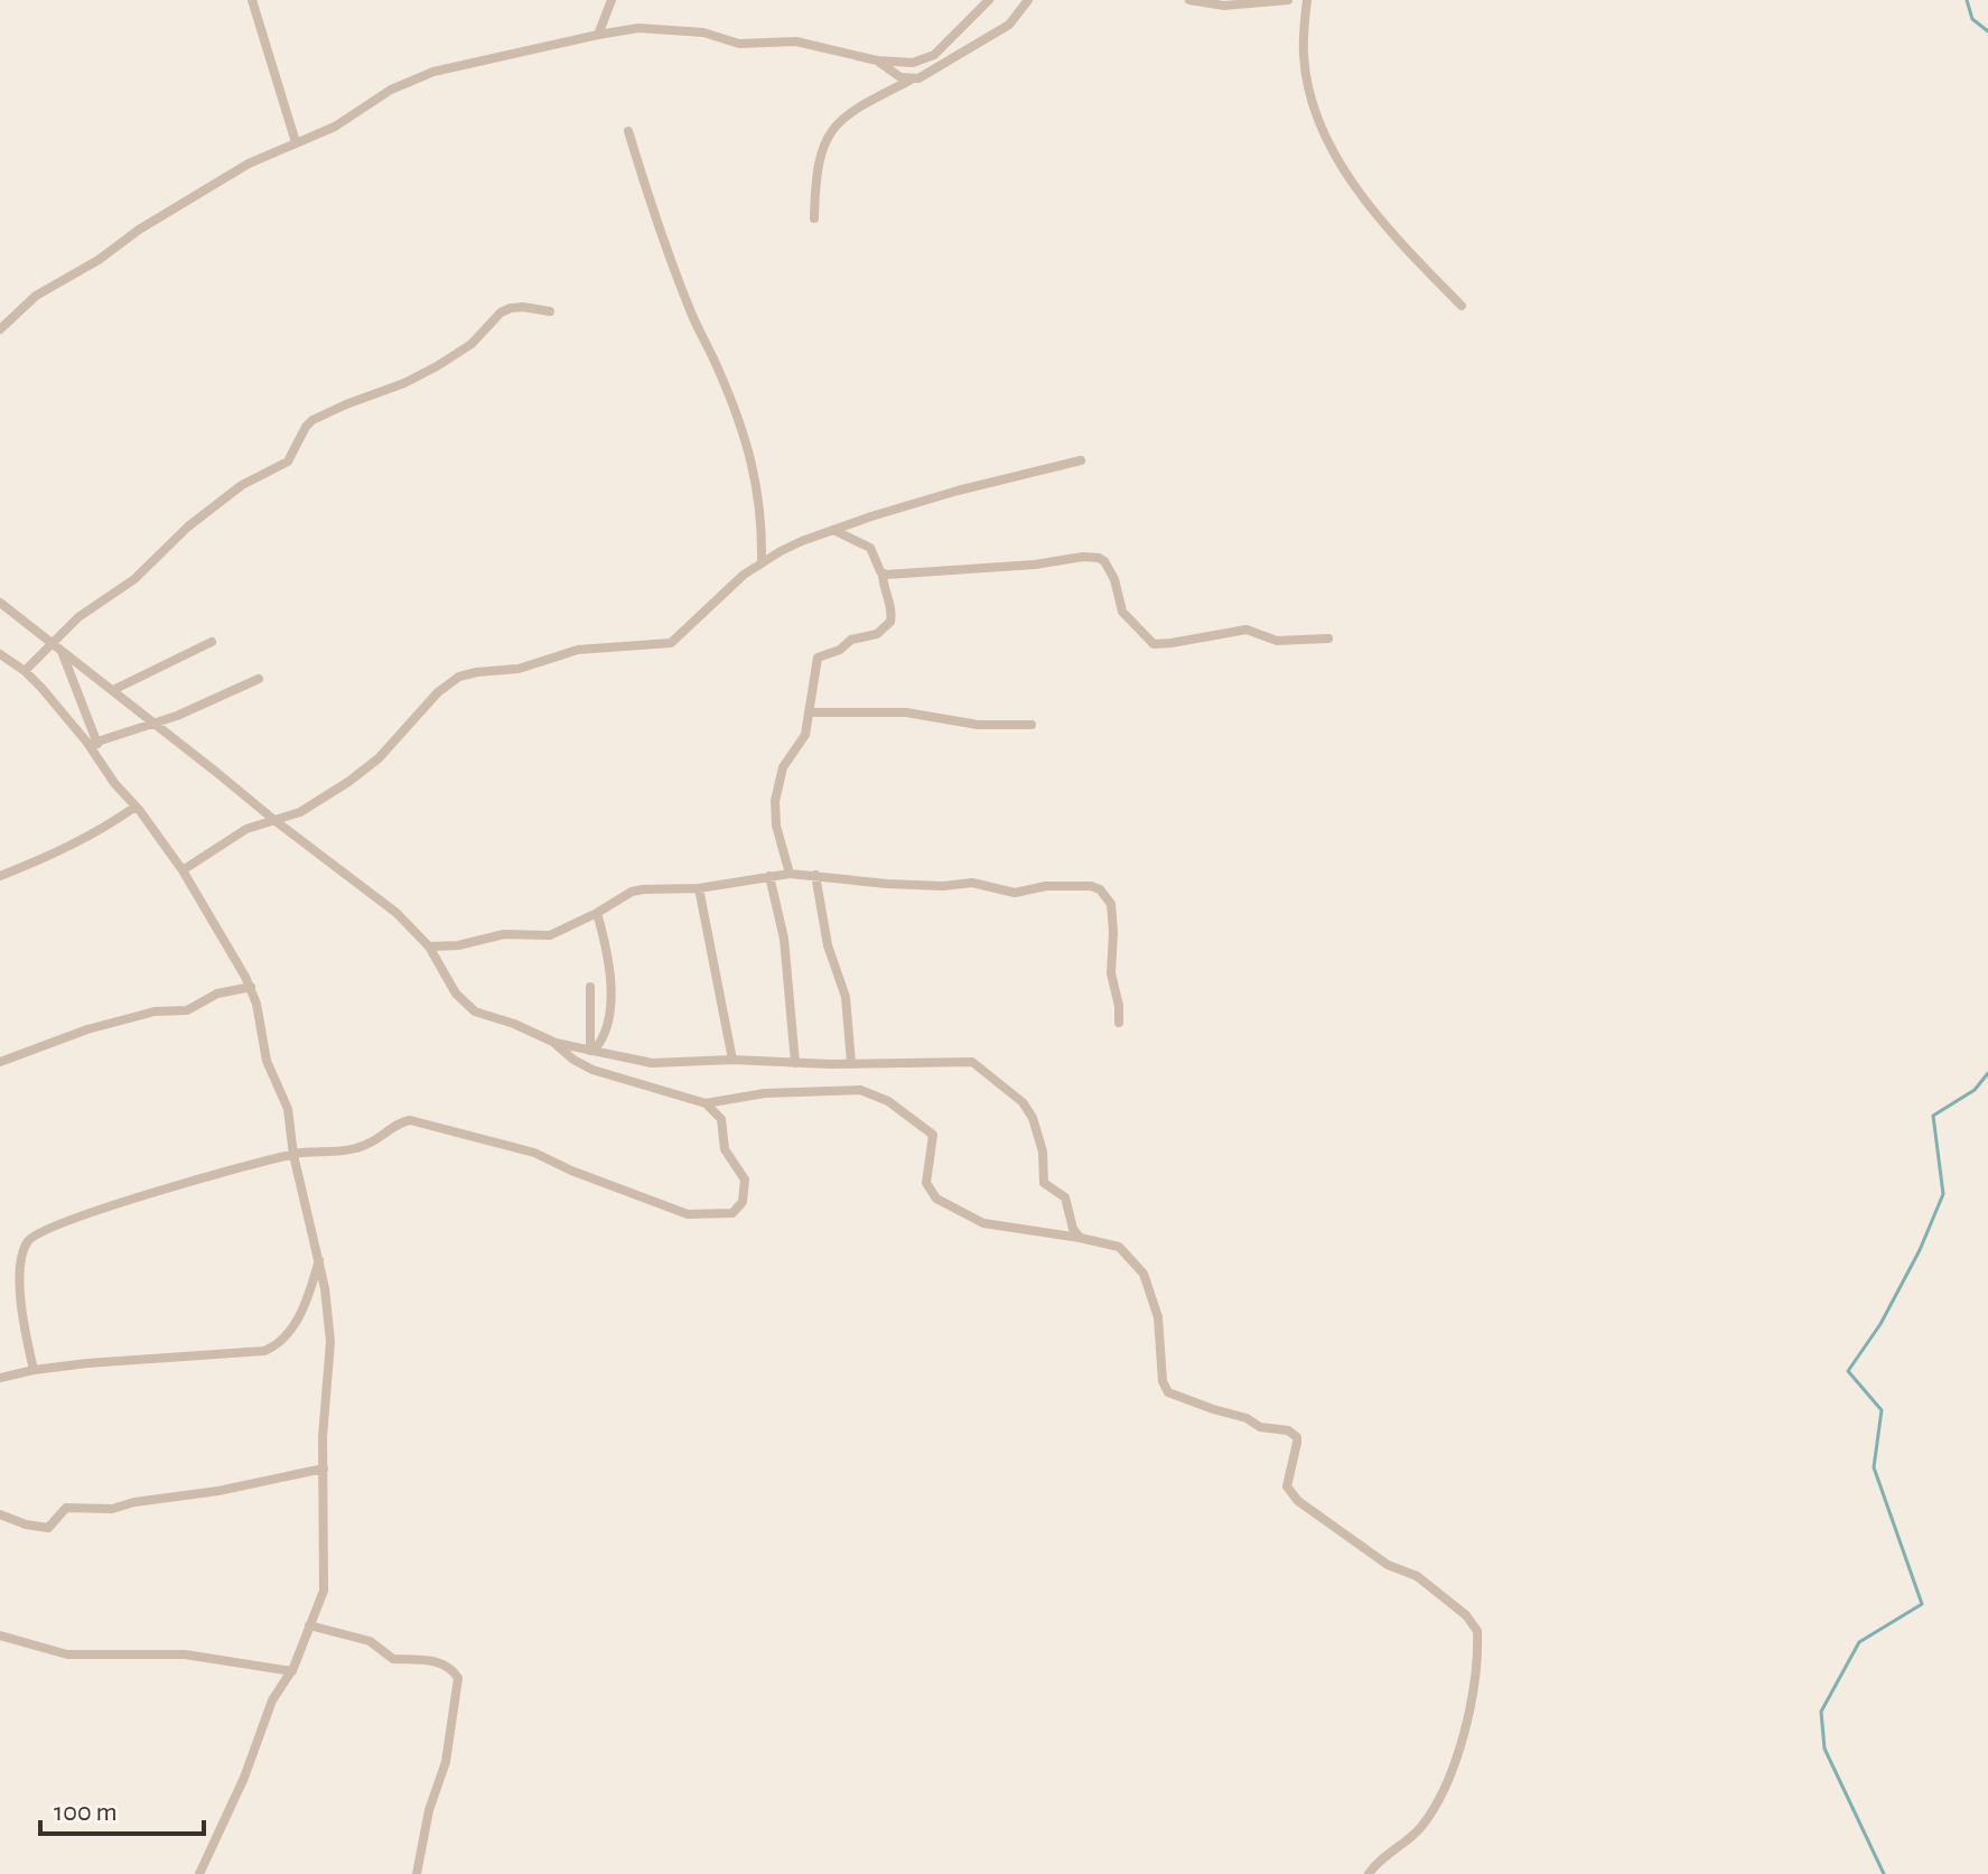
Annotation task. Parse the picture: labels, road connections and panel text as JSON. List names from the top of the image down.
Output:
{
  "scale_bar": "100 m"
}
